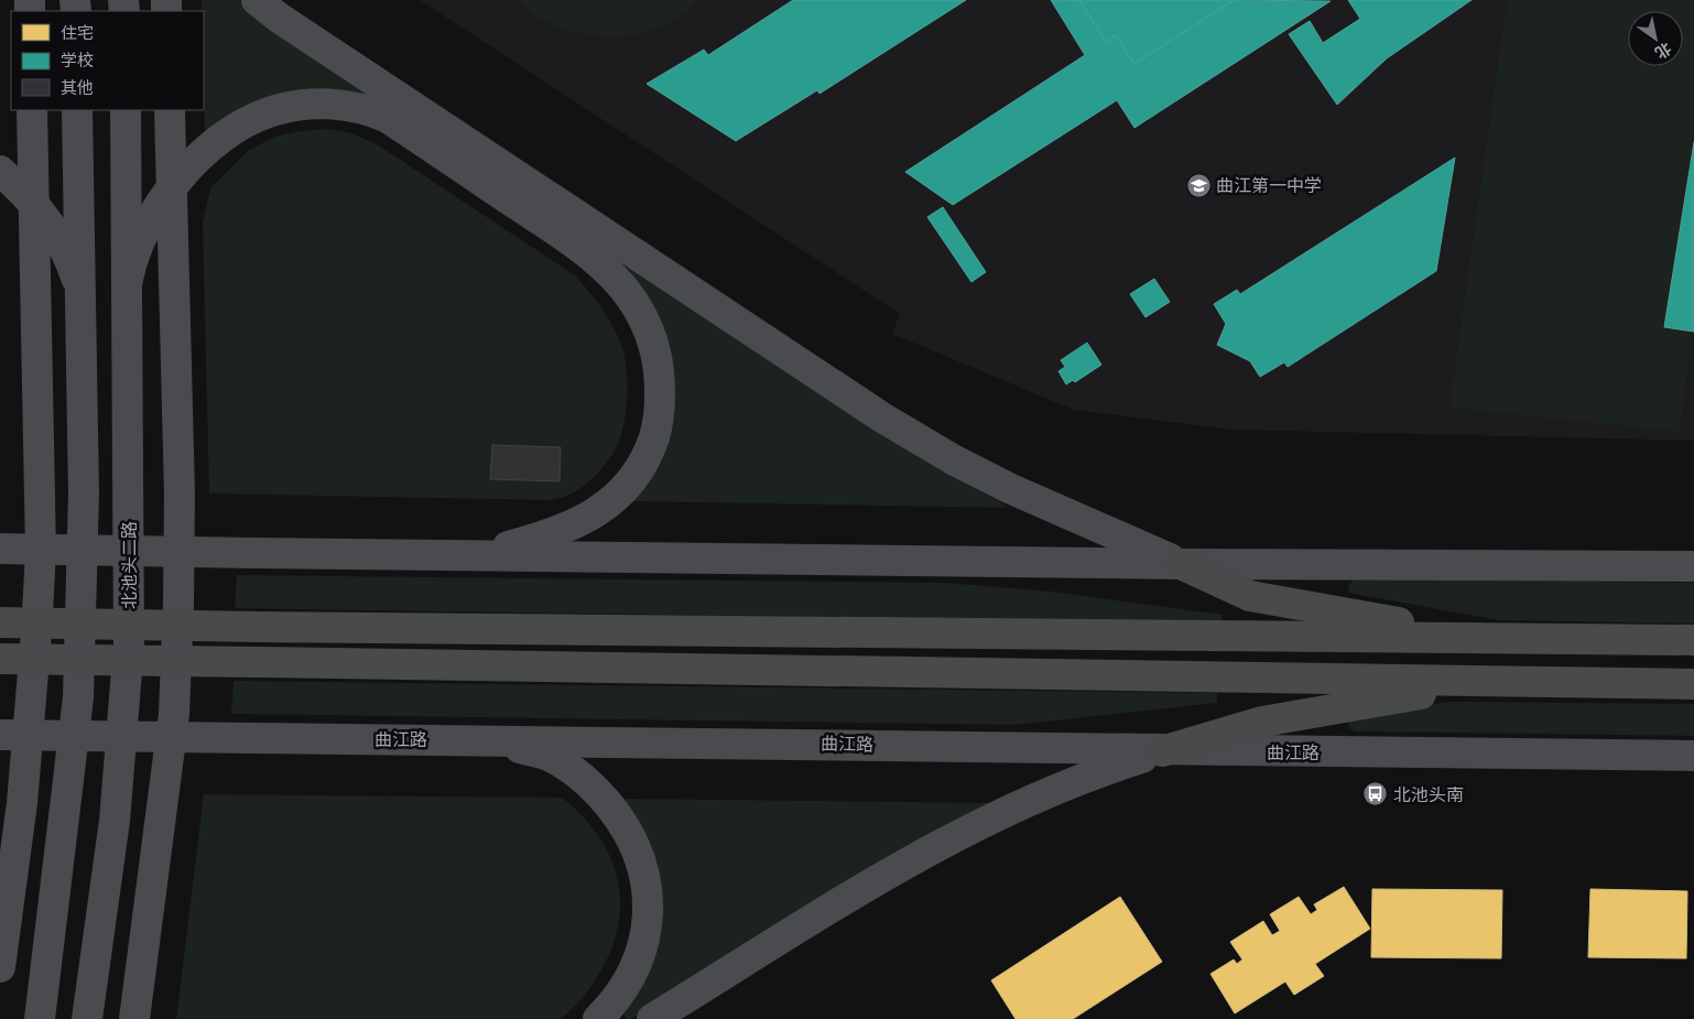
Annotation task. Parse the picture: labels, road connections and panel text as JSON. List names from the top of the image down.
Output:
{
  "streets": {
    "main road": ["北池头二路", "曲江路"]
  },
  "places": {
    "school or university": ["曲江第一中学"],
    "bus stop": ["北池头南"]
  },
  "legend": ["住宅", "学校", "其他"],
  "north": "bottom right"
}
